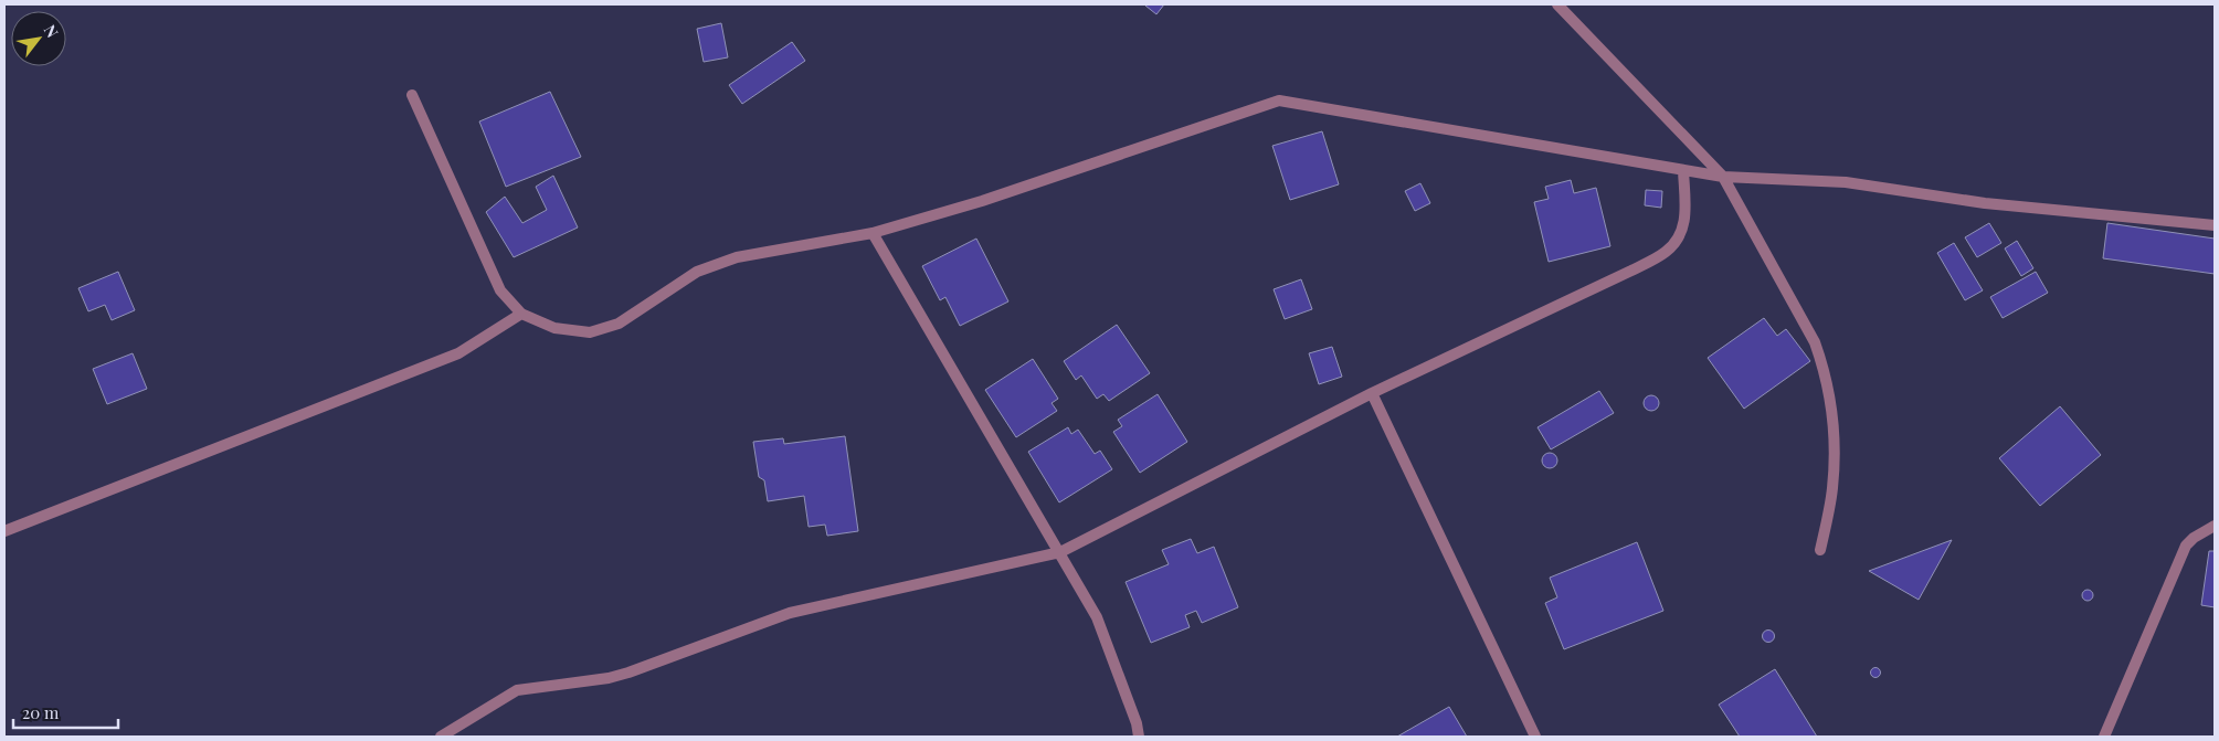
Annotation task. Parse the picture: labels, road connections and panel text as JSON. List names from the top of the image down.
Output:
{
  "scale_bar": "20 m",
  "north": "top right"
}
